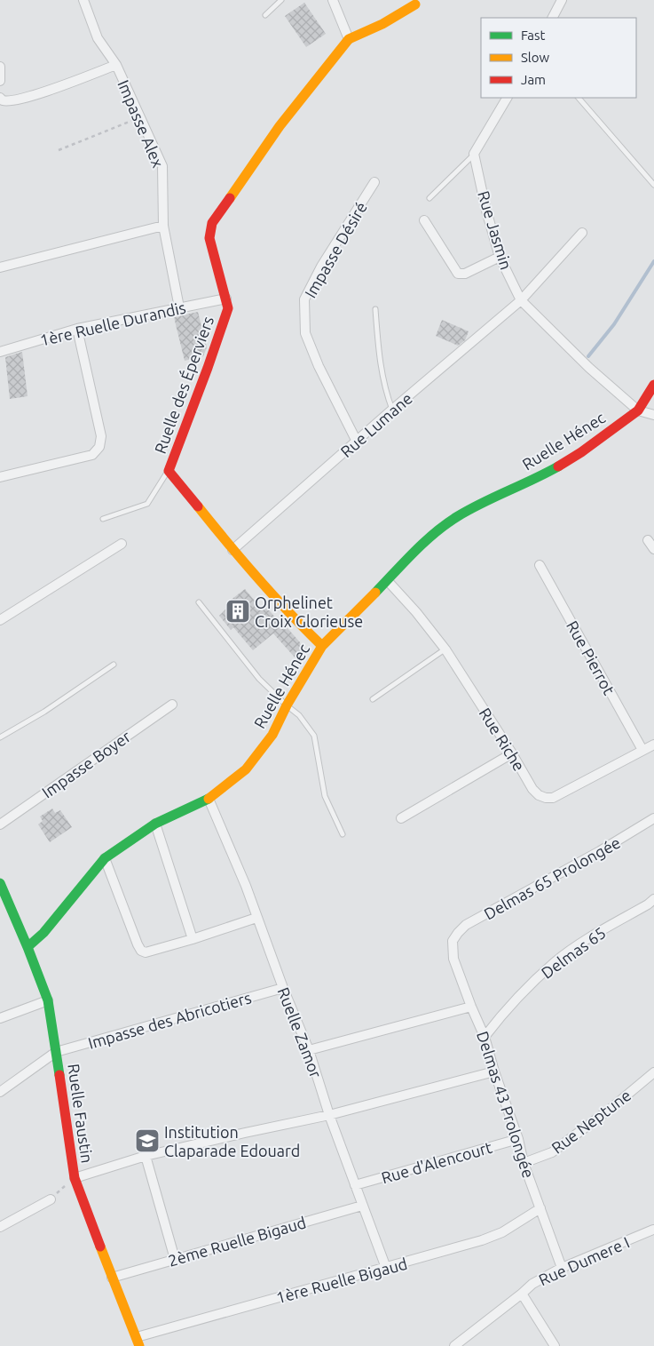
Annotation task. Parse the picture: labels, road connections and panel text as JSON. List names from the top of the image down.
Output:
{
  "streets": {
    "street": [
      "Impasse Alex",
      "Rue Jasmin",
      "Impasse Désiré",
      "1ère Ruelle Durandis",
      "Ruelle des Éperviers",
      "Rue Lumane",
      "Ruelle Hénec",
      "Rue Pierrot",
      "Rue Riche",
      "Impasse Boyer",
      "Delmas 65 Prolongée",
      "Delmas 65",
      "Impasse des Abricotiers",
      "Ruelle Zamor",
      "Delmas 43 Prolongée",
      "Ruelle Faustin",
      "Rue Neptune",
      "Rue d'Alencourt",
      "2ème Ruelle Bigaud",
      "Rue Dumere I",
      "1ère Ruelle Bigaud"
    ]
  },
  "crossings": [
    ["Impasse Alex", "1ère Ruelle Durandis"],
    ["Rue Jasmin", "Rue Lumane"],
    ["Rue Jasmin", "Ruelle Hénec"],
    ["Impasse Désiré", "Rue Lumane"],
    ["1ère Ruelle Durandis", "Ruelle des Éperviers"],
    ["Ruelle des Éperviers", "Rue Lumane"],
    ["Ruelle des Éperviers", "Ruelle Hénec"],
    ["Ruelle Hénec", "Rue Riche"],
    ["Ruelle Hénec", "Ruelle Zamor"],
    ["Ruelle Hénec", "Ruelle Faustin"],
    ["Rue Pierrot", "Rue Riche"],
    ["Delmas 65 Prolongée", "Delmas 43 Prolongée"],
    ["Delmas 65", "Delmas 43 Prolongée"],
    ["Impasse des Abricotiers", "Ruelle Zamor"],
    ["Impasse des Abricotiers", "Ruelle Faustin"],
    ["Ruelle Zamor", "Rue d'Alencourt"],
    ["Ruelle Zamor", "2ème Ruelle Bigaud"],
    ["Ruelle Zamor", "1ère Ruelle Bigaud"],
    ["Delmas 43 Prolongée", "Rue Neptune"],
    ["Delmas 43 Prolongée", "Rue d'Alencourt"],
    ["Delmas 43 Prolongée", "Rue Dumere I"],
    ["Delmas 43 Prolongée", "1ère Ruelle Bigaud"],
    ["Ruelle Faustin", "2ème Ruelle Bigaud"],
    ["Ruelle Faustin", "1ère Ruelle Bigaud"]
  ],
  "places": {
    "building": ["Orphelinet Croix Glorieuse"],
    "school or university": ["Institution Claparade Edouard"]
  },
  "legend": ["Fast", "Slow", "Jam"]
}
